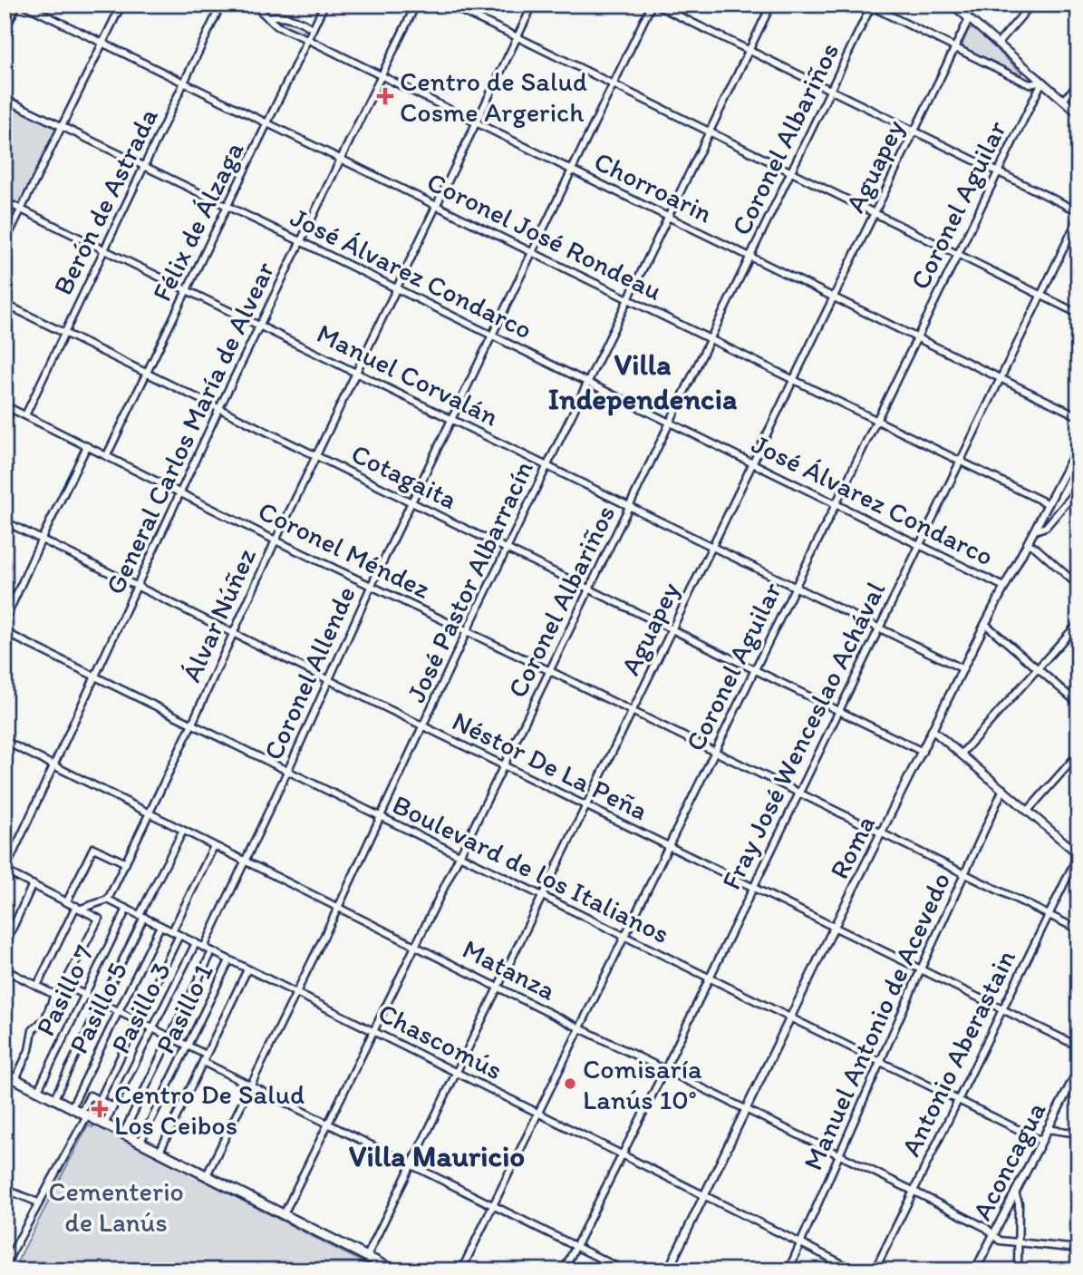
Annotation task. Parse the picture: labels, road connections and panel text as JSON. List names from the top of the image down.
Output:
{
  "streets": {
    "street": [
      "Coronel Albariños",
      "Aguapey",
      "Chorroarin",
      "Berón de Astrada",
      "Coronel Aguilar",
      "Félix de Álzaga",
      "Coronel José Rondeau",
      "José Álvarez Condarco",
      "Manuel Corvalán",
      "General Carlos María de Alvear",
      "Cotagaita",
      "Coronel Méndez",
      "José Pastor Albarracín",
      "Álvar Núñez",
      "Coronel Allende",
      "Fray José Wenceslao Achával",
      "Néstor De La Peña",
      "Roma",
      "Boulevard de los Italianos",
      "Matanza",
      "Pasillo 7",
      "Pasillo 5",
      "Pasillo 3",
      "Pasillo 1",
      "Manuel Antonio de Acevedo",
      "Chascomús",
      "Antonio Aberastain",
      "Aconcagua"
    ]
  },
  "crossings": [
    ["Coronel Albariños", "Chorroarin"],
    ["Coronel Albariños", "Coronel José Rondeau"],
    ["Coronel Albariños", "José Álvarez Condarco"],
    ["Coronel Albariños", "Manuel Corvalán"],
    ["Coronel Albariños", "Cotagaita"],
    ["Coronel Albariños", "Coronel Méndez"],
    ["Coronel Albariños", "Néstor De La Peña"],
    ["Coronel Albariños", "Boulevard de los Italianos"],
    ["Coronel Albariños", "Matanza"],
    ["Coronel Albariños", "Chascomús"],
    ["Aguapey", "Chorroarin"],
    ["Aguapey", "Coronel José Rondeau"],
    ["Aguapey", "José Álvarez Condarco"],
    ["Aguapey", "Manuel Corvalán"],
    ["Aguapey", "Cotagaita"],
    ["Aguapey", "Coronel Méndez"],
    ["Aguapey", "Néstor De La Peña"],
    ["Aguapey", "Boulevard de los Italianos"],
    ["Aguapey", "Matanza"],
    ["Aguapey", "Chascomús"],
    ["Chorroarin", "Coronel Aguilar"],
    ["Chorroarin", "Félix de Álzaga"],
    ["Chorroarin", "General Carlos María de Alvear"],
    ["Chorroarin", "José Pastor Albarracín"],
    ["Chorroarin", "Álvar Núñez"],
    ["Chorroarin", "Coronel Allende"],
    ["Chorroarin", "Fray José Wenceslao Achával"],
    ["Berón de Astrada", "Coronel José Rondeau"],
    ["Berón de Astrada", "José Álvarez Condarco"],
    ["Berón de Astrada", "Manuel Corvalán"],
    ["Berón de Astrada", "Cotagaita"],
    ["Berón de Astrada", "Coronel Méndez"],
    ["Coronel Aguilar", "Coronel José Rondeau"],
    ["Coronel Aguilar", "José Álvarez Condarco"],
    ["Coronel Aguilar", "Manuel Corvalán"],
    ["Coronel Aguilar", "Cotagaita"],
    ["Coronel Aguilar", "Coronel Méndez"],
    ["Coronel Aguilar", "Néstor De La Peña"],
    ["Coronel Aguilar", "Boulevard de los Italianos"],
    ["Coronel Aguilar", "Matanza"],
    ["Coronel Aguilar", "Chascomús"],
    ["Félix de Álzaga", "Coronel José Rondeau"],
    ["Félix de Álzaga", "José Álvarez Condarco"],
    ["Félix de Álzaga", "Manuel Corvalán"],
    ["Félix de Álzaga", "Cotagaita"],
    ["Félix de Álzaga", "Coronel Méndez"],
    ["Coronel José Rondeau", "General Carlos María de Alvear"],
    ["Coronel José Rondeau", "José Pastor Albarracín"],
    ["Coronel José Rondeau", "Álvar Núñez"],
    ["Coronel José Rondeau", "Coronel Allende"],
    ["Coronel José Rondeau", "Fray José Wenceslao Achával"],
    ["Coronel José Rondeau", "Roma"],
    ["José Álvarez Condarco", "General Carlos María de Alvear"],
    ["José Álvarez Condarco", "José Pastor Albarracín"],
    ["José Álvarez Condarco", "Álvar Núñez"],
    ["José Álvarez Condarco", "Coronel Allende"],
    ["José Álvarez Condarco", "Fray José Wenceslao Achával"],
    ["José Álvarez Condarco", "Roma"],
    ["Manuel Corvalán", "General Carlos María de Alvear"],
    ["Manuel Corvalán", "José Pastor Albarracín"],
    ["Manuel Corvalán", "Álvar Núñez"],
    ["Manuel Corvalán", "Coronel Allende"],
    ["Manuel Corvalán", "Fray José Wenceslao Achával"],
    ["Manuel Corvalán", "Roma"],
    ["General Carlos María de Alvear", "Cotagaita"],
    ["General Carlos María de Alvear", "Coronel Méndez"],
    ["General Carlos María de Alvear", "Néstor De La Peña"],
    ["General Carlos María de Alvear", "Boulevard de los Italianos"],
    ["General Carlos María de Alvear", "Matanza"],
    ["Cotagaita", "José Pastor Albarracín"],
    ["Cotagaita", "Álvar Núñez"],
    ["Cotagaita", "Coronel Allende"],
    ["Cotagaita", "Fray José Wenceslao Achával"],
    ["Cotagaita", "Roma"],
    ["Coronel Méndez", "José Pastor Albarracín"],
    ["Coronel Méndez", "Álvar Núñez"],
    ["Coronel Méndez", "Coronel Allende"],
    ["Coronel Méndez", "Fray José Wenceslao Achával"],
    ["Coronel Méndez", "Roma"],
    ["Coronel Méndez", "Manuel Antonio de Acevedo"],
    ["Coronel Méndez", "Antonio Aberastain"],
    ["José Pastor Albarracín", "Néstor De La Peña"],
    ["José Pastor Albarracín", "Boulevard de los Italianos"],
    ["José Pastor Albarracín", "Matanza"],
    ["José Pastor Albarracín", "Chascomús"],
    ["Álvar Núñez", "Néstor De La Peña"],
    ["Álvar Núñez", "Boulevard de los Italianos"],
    ["Álvar Núñez", "Matanza"],
    ["Álvar Núñez", "Chascomús"],
    ["Coronel Allende", "Néstor De La Peña"],
    ["Coronel Allende", "Boulevard de los Italianos"],
    ["Coronel Allende", "Matanza"],
    ["Coronel Allende", "Chascomús"],
    ["Fray José Wenceslao Achával", "Néstor De La Peña"],
    ["Fray José Wenceslao Achával", "Boulevard de los Italianos"],
    ["Fray José Wenceslao Achával", "Matanza"],
    ["Fray José Wenceslao Achával", "Chascomús"],
    ["Néstor De La Peña", "Roma"],
    ["Néstor De La Peña", "Manuel Antonio de Acevedo"],
    ["Néstor De La Peña", "Antonio Aberastain"],
    ["Roma", "Boulevard de los Italianos"],
    ["Roma", "Matanza"],
    ["Roma", "Chascomús"],
    ["Boulevard de los Italianos", "Manuel Antonio de Acevedo"],
    ["Boulevard de los Italianos", "Antonio Aberastain"],
    ["Boulevard de los Italianos", "Aconcagua"],
    ["Matanza", "Manuel Antonio de Acevedo"],
    ["Matanza", "Antonio Aberastain"],
    ["Matanza", "Aconcagua"],
    ["Pasillo 7", "Chascomús"],
    ["Pasillo 5", "Chascomús"],
    ["Pasillo 3", "Chascomús"],
    ["Pasillo 1", "Chascomús"],
    ["Manuel Antonio de Acevedo", "Chascomús"]
  ],
  "districts": ["Villa Independencia", "Villa Mauricio"],
  "parks": ["Cementerio de Lanús"],
  "places": {
    "health": ["Centro de Salud Cosme Argerich", "Centro De Salud Los Ceibos"],
    "other": ["Comisaría Lanús 10°"]
  }
}
